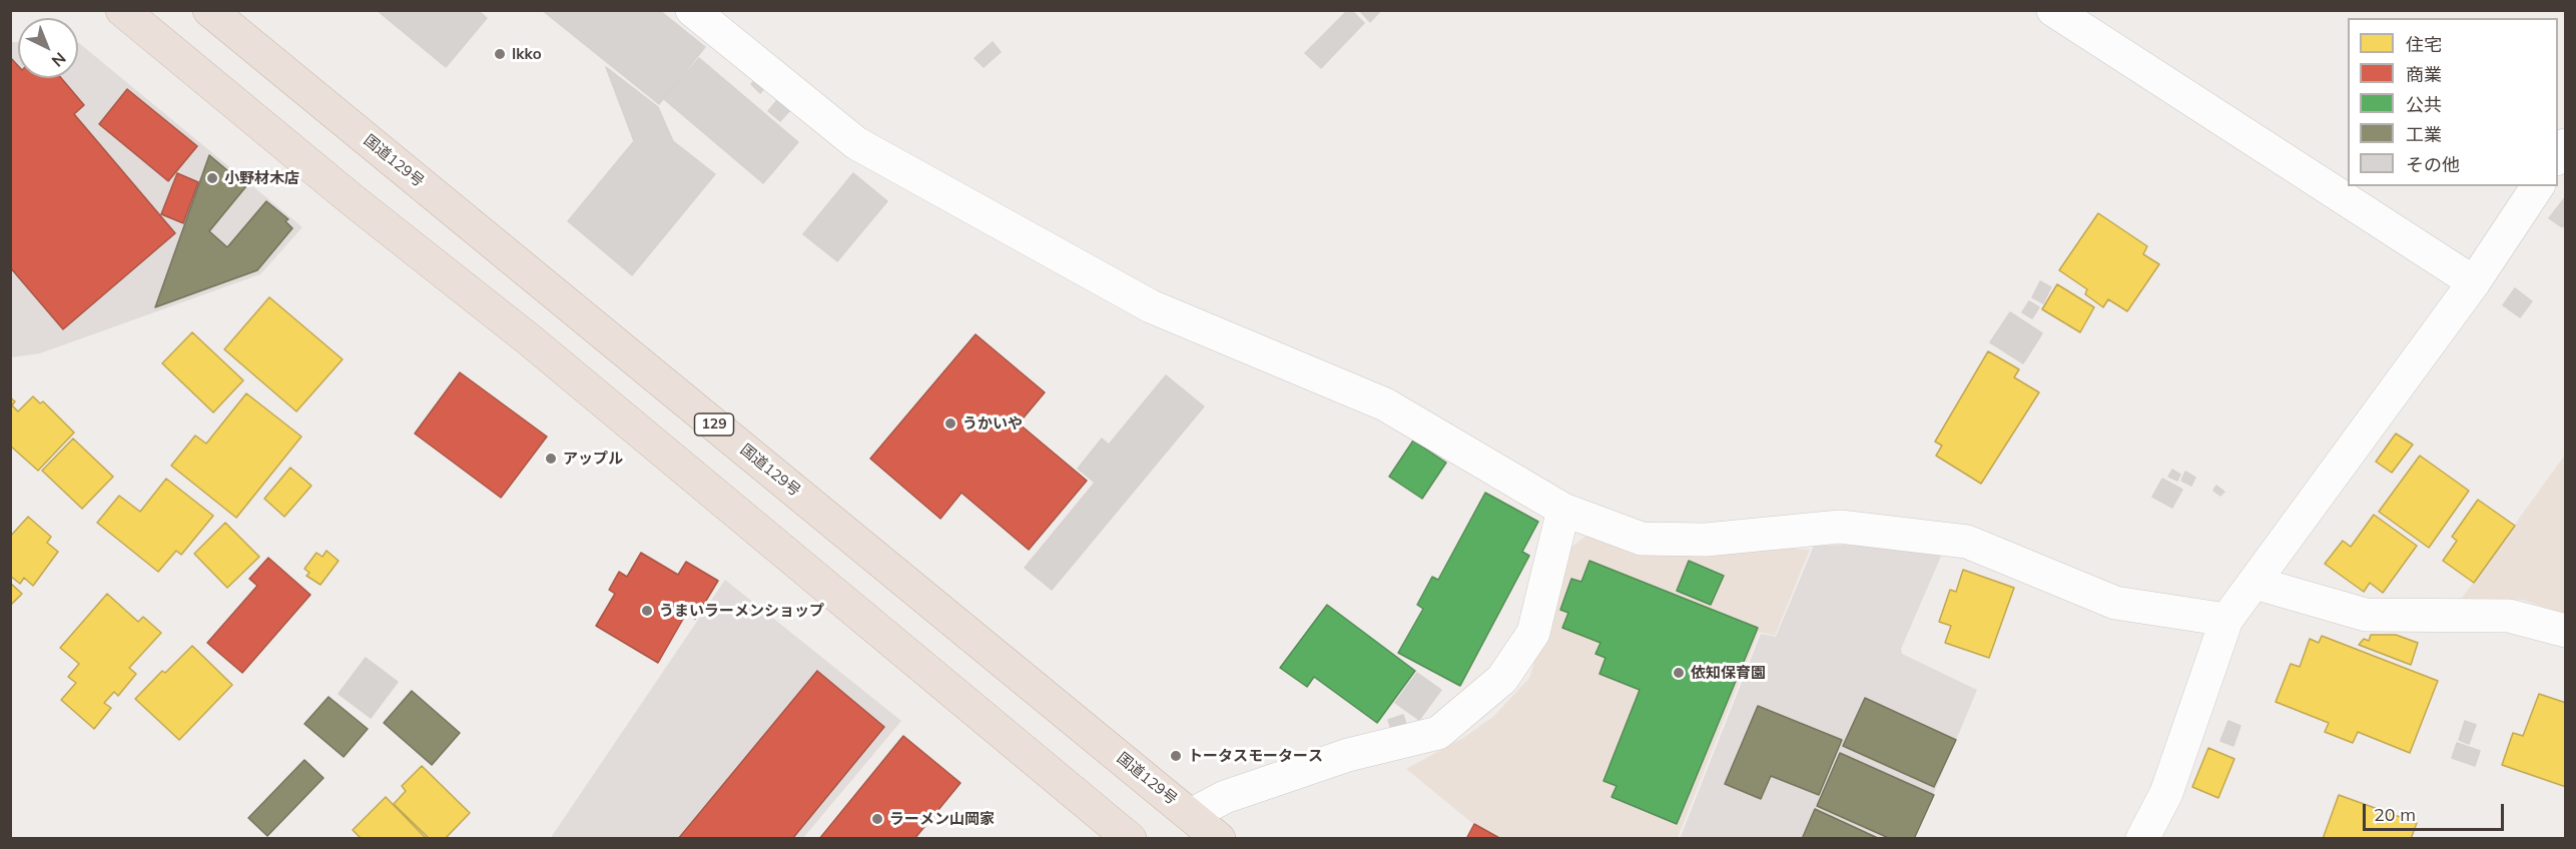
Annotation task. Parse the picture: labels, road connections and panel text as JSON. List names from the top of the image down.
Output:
{
  "streets": {
    "highway": ["国道129号", "129"]
  },
  "places": [
    "Ikko",
    "小野材木店",
    "うかいや",
    "アップル",
    "うまいラーメンショップ",
    "依知保育園",
    "トータスモータース",
    "ラーメン山岡家"
  ],
  "legend": [
    "住宅",
    "商業",
    "公共",
    "工業",
    "その他"
  ],
  "scale_bar": "20 m",
  "north": "bottom right"
}
